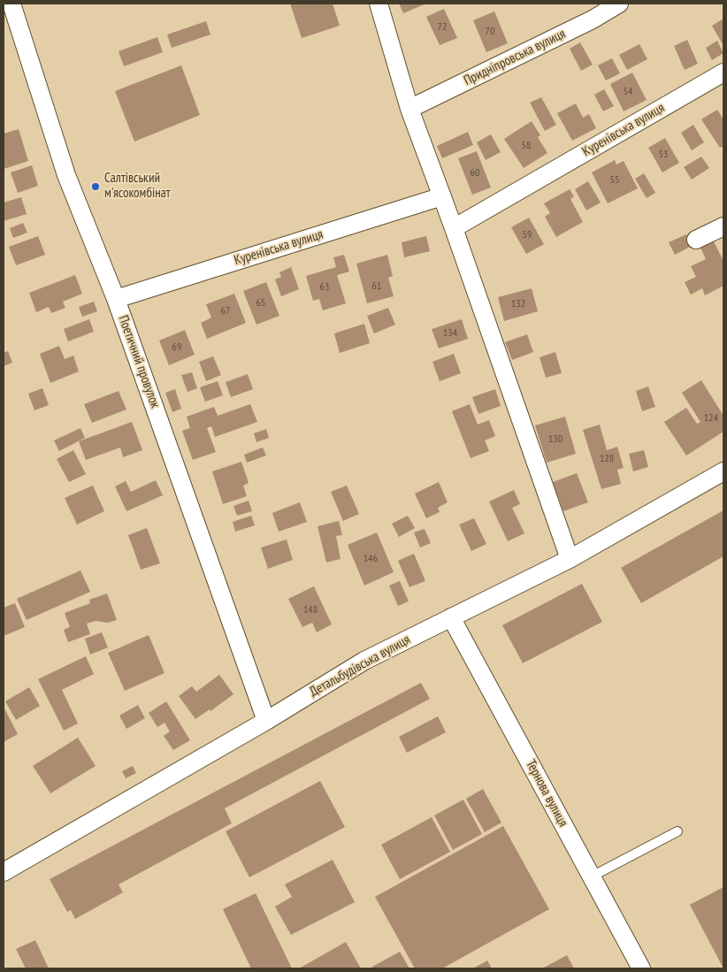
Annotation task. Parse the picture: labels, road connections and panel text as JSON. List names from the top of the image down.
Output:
{
  "streets": {
    "street": [
      "Придніпровська вулиця",
      "Куренівська вулиця",
      "Поетичний провулок",
      "Детальбудівська вулиця",
      "Тернова вулиця"
    ]
  },
  "crossings": [
    ["Куренівська вулиця", "Поетичний провулок"],
    ["Поетичний провулок", "Детальбудівська вулиця"],
    ["Детальбудівська вулиця", "Тернова вулиця"]
  ],
  "places": ["Салтівський м'ясокомбінат"],
  "house_numbers": [
    "72",
    "70",
    "54",
    "58",
    "53",
    "60",
    "55",
    "59",
    "61",
    "63",
    "65",
    "132",
    "67",
    "134",
    "69",
    "124",
    "130",
    "128",
    "146",
    "148"
  ]
}
